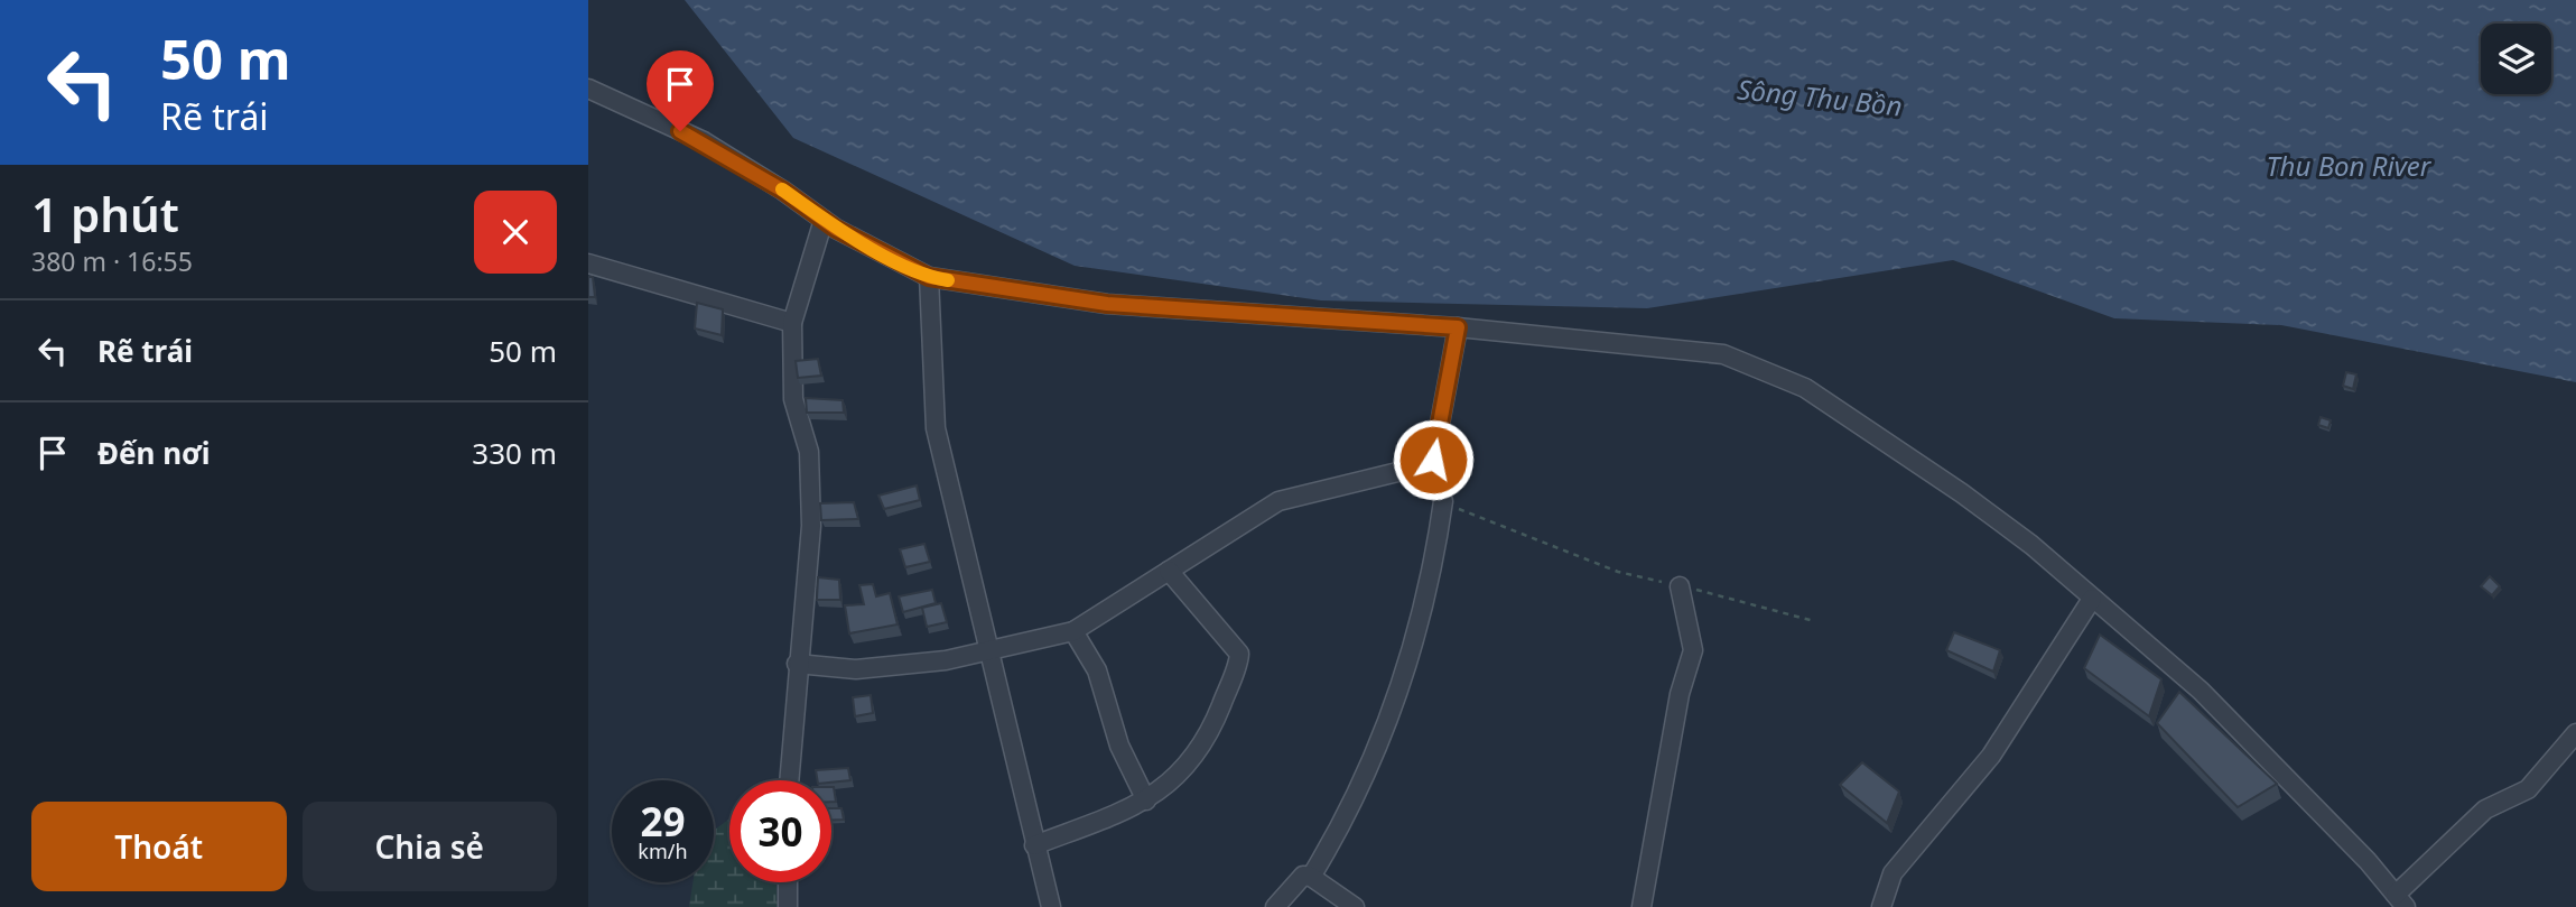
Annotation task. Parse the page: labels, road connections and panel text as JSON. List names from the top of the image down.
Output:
{
  "water": ["Sông Thu Bồn", "Thu Bon River"],
  "page": {
    "turn": ["50 m", "Rẽ trái"],
    "heading": ["1 phút", "380 m · 16:55"],
    "list": [
      {
        "name": "Rẽ trái",
        "value": "50 m"
      },
      {
        "name": "Đến nơi",
        "value": "330 m"
      }
    ],
    "speed": "29 km/h",
    "limit": "30",
    "buttons": ["Thoát", "Chia sẻ"]
  }
}
